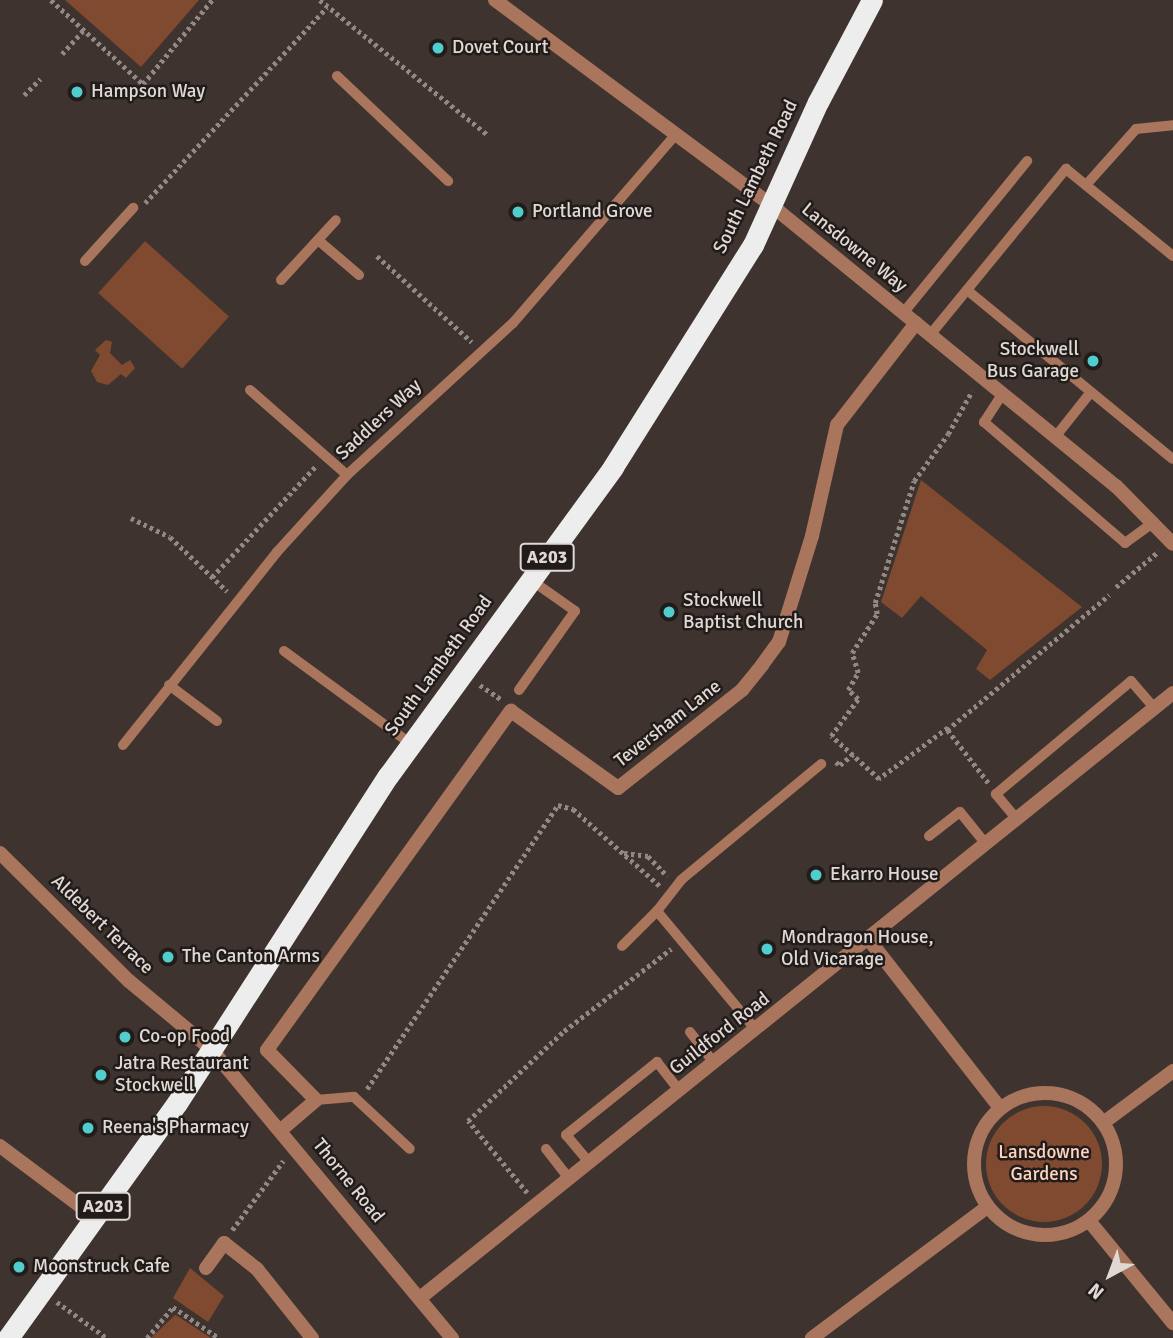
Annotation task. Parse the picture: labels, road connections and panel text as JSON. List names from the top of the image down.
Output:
{
  "streets": {
    "highway": ["South Lambeth Road", "A203"],
    "street": [
      "Lansdowne Way",
      "Teversham Lane",
      "Aldebert Terrace",
      "Guildford Road",
      "Thorne Road"
    ],
    "lane": ["Saddlers Way"]
  },
  "crossings": [
    ["South Lambeth Road", "Lansdowne Way"],
    ["South Lambeth Road", "Aldebert Terrace"],
    ["South Lambeth Road", "Thorne Road"],
    ["Lansdowne Way", "Saddlers Way"],
    ["Lansdowne Way", "Teversham Lane"],
    ["Aldebert Terrace", "Thorne Road"],
    ["Guildford Road", "Thorne Road"]
  ],
  "parks": ["Lansdowne Gardens"],
  "places": [
    "Dovet Court",
    "Hampson Way",
    "Portland Grove",
    "Stockwell Bus Garage",
    "Stockwell Baptist Church",
    "Ekarro House",
    "Mondragon House, Old Vicarage",
    "The Canton Arms",
    "Co-op Food",
    "Jatra Restaurant Stockwell",
    "Reena's Pharmacy",
    "Moonstruck Cafe"
  ],
  "north": "bottom left"
}
